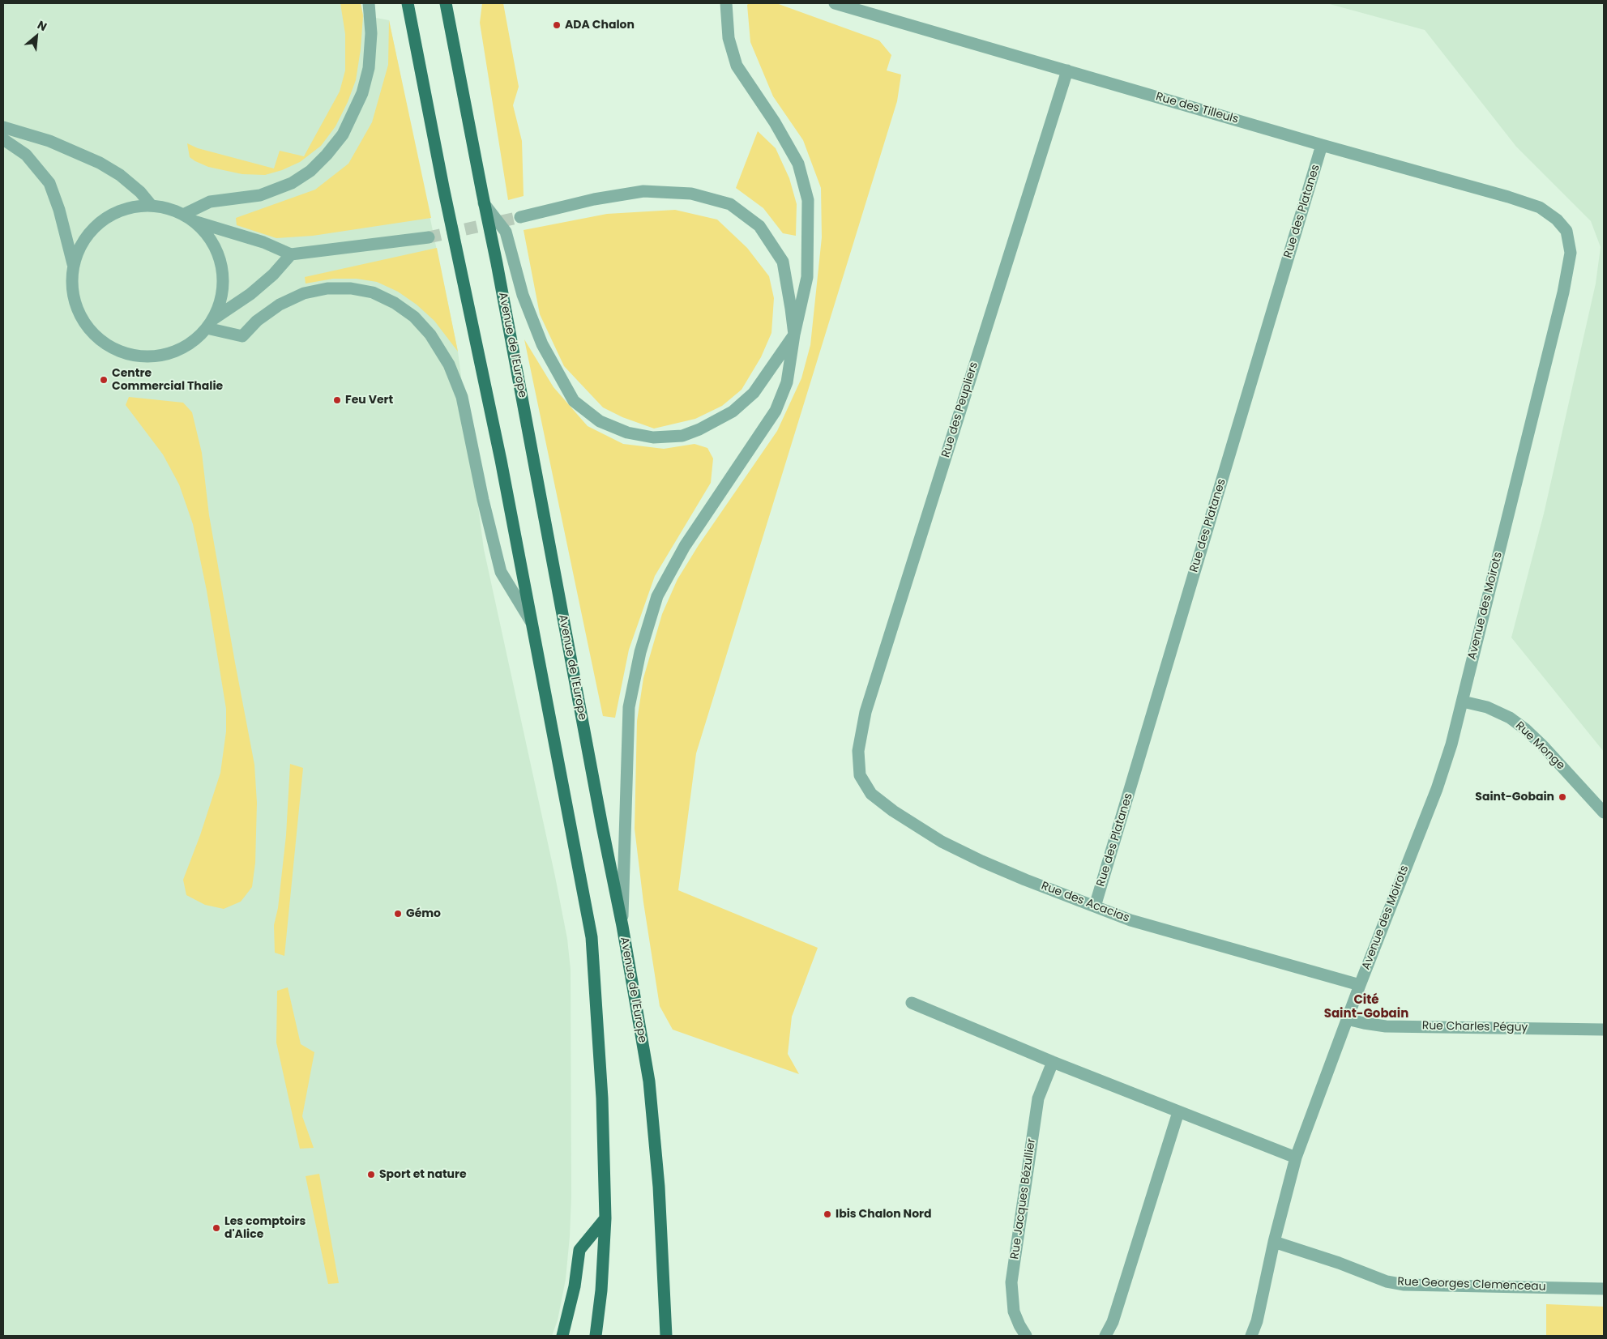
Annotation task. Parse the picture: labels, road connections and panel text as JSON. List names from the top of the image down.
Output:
{
  "streets": {
    "main road": ["Avenue de l'Europe"],
    "street": [
      "Rue des Tilleuls",
      "Rue des Platanes",
      "Rue des Peupliers",
      "Avenue des Moirots",
      "Rue Monge",
      "Rue des Acacias",
      "Rue Charles Péguy",
      "Rue Jacques Bézullier",
      "Rue Georges Clemenceau"
    ]
  },
  "crossings": [
    ["Rue des Tilleuls", "Rue des Platanes"],
    ["Rue des Tilleuls", "Rue des Peupliers"],
    ["Rue des Tilleuls", "Avenue des Moirots"],
    ["Rue des Platanes", "Rue des Acacias"],
    ["Rue des Peupliers", "Rue des Acacias"],
    ["Avenue des Moirots", "Rue Monge"],
    ["Avenue des Moirots", "Rue des Acacias"]
  ],
  "districts": ["Cité Saint-Gobain"],
  "places": [
    "ADA Chalon",
    "Centre Commercial Thalie",
    "Feu Vert",
    "Saint-Gobain",
    "Gémo",
    "Sport et nature",
    "Ibis Chalon Nord",
    "Les comptoirs d'Alice"
  ],
  "north": "top right"
}
